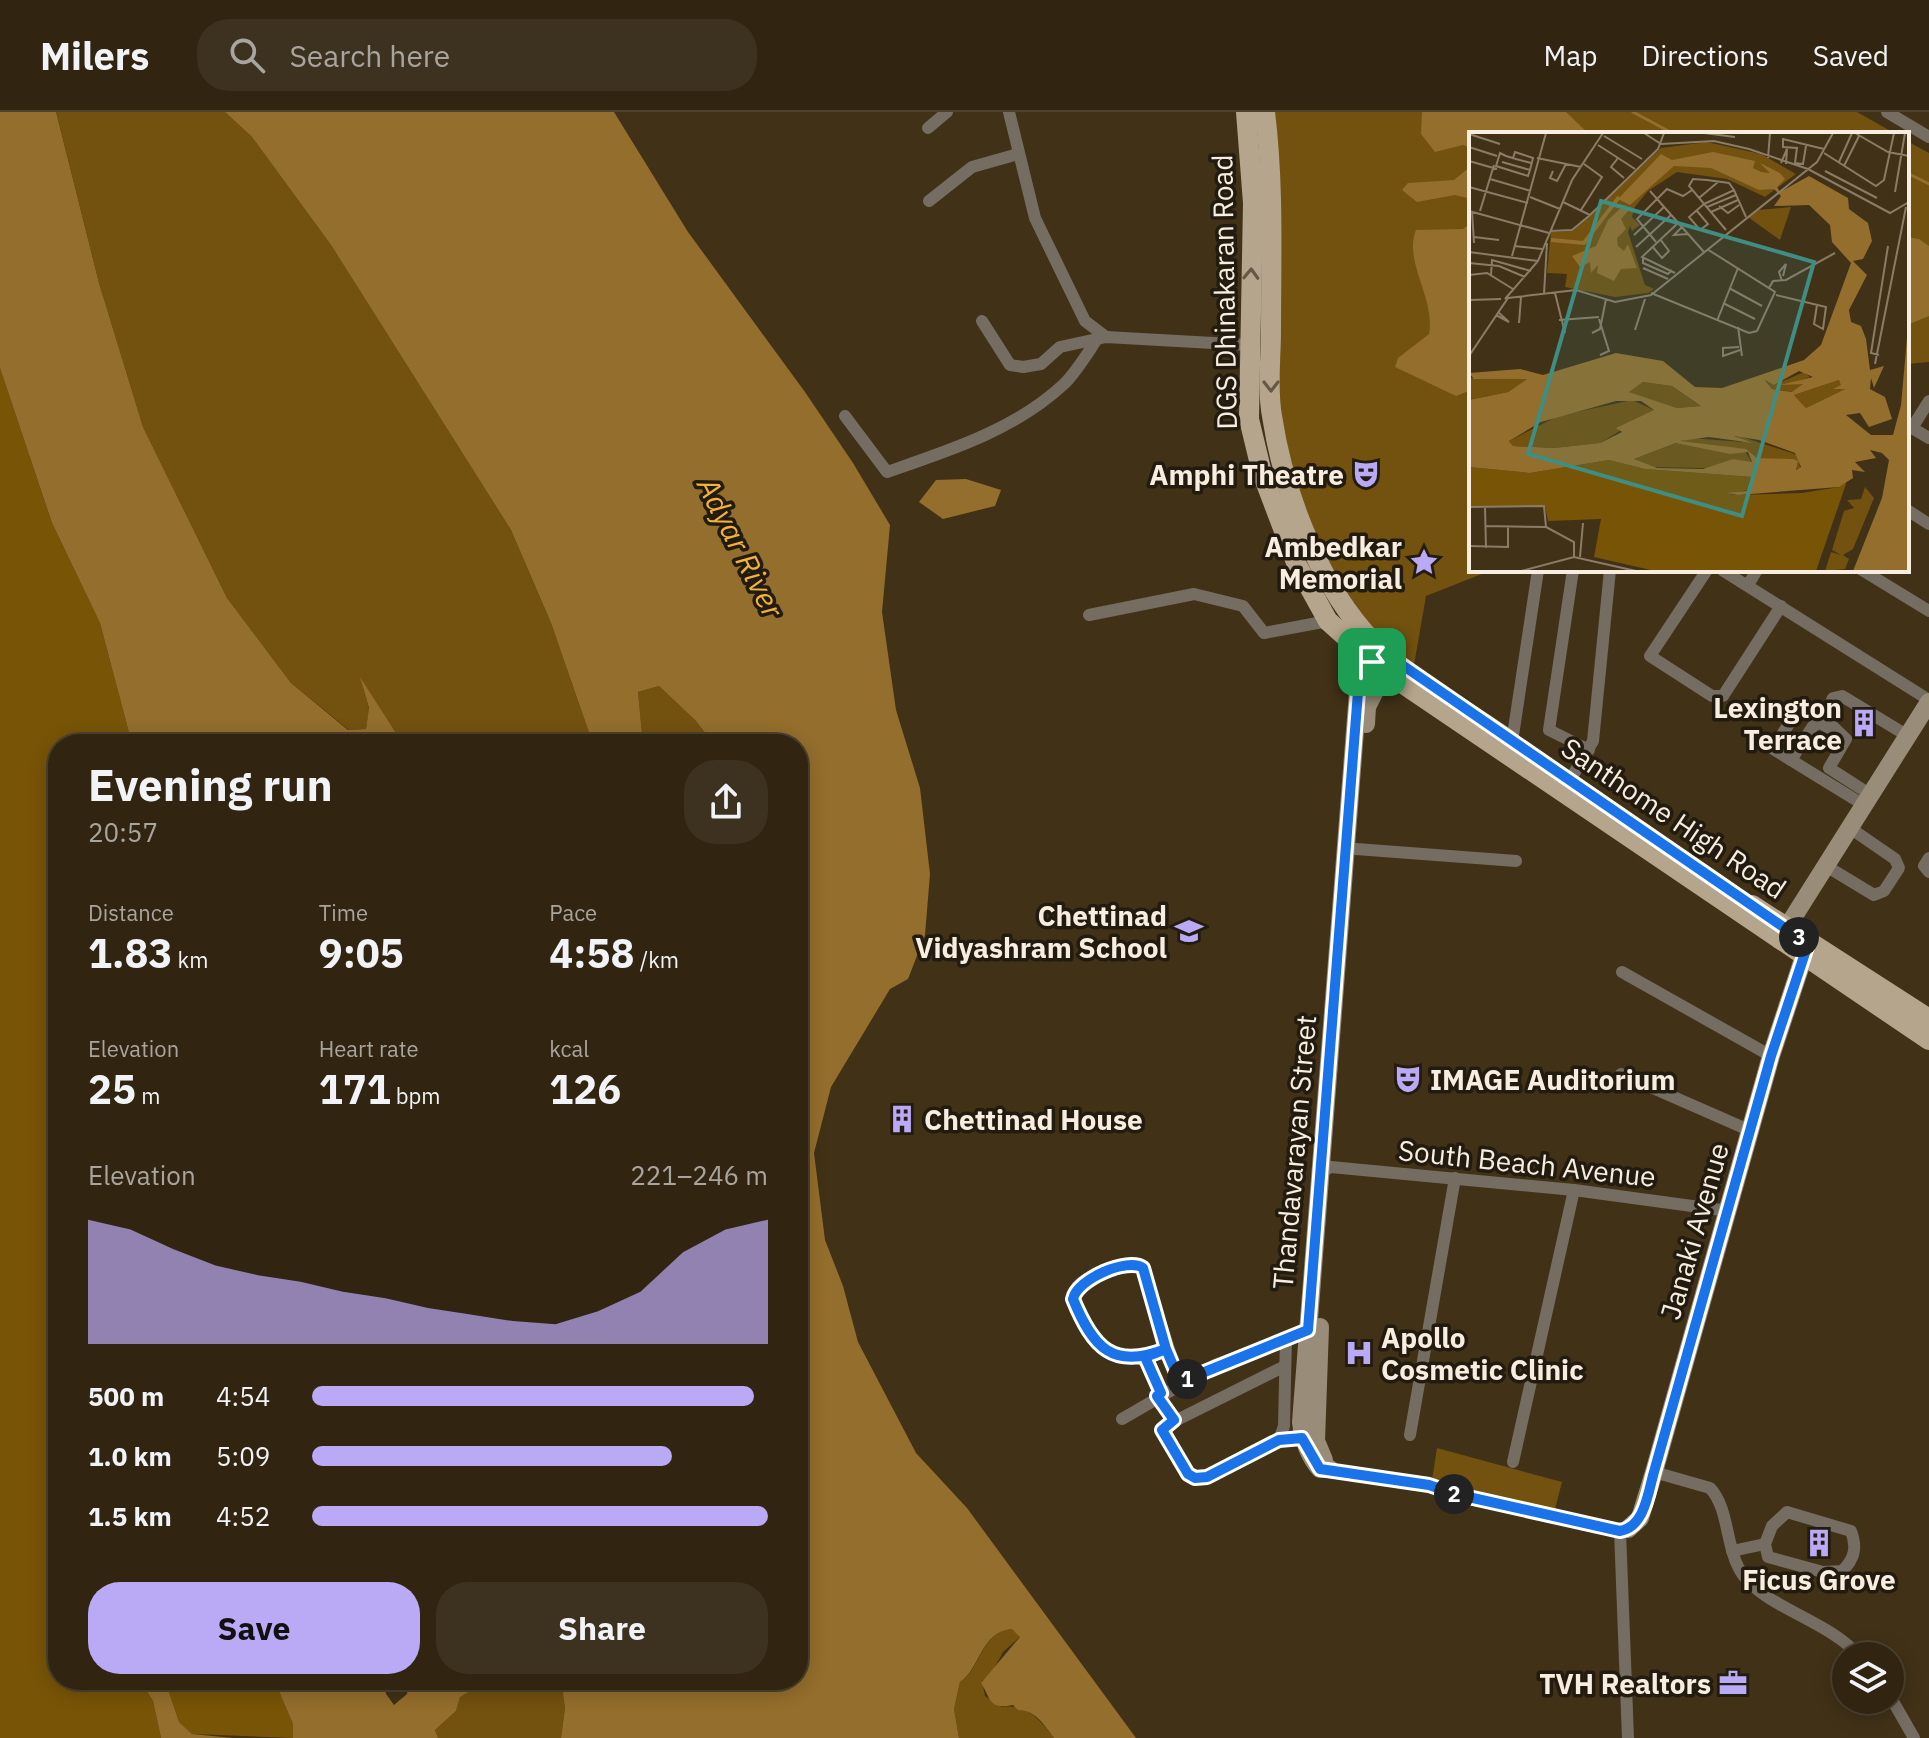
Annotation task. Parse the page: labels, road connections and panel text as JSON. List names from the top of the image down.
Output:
{
  "streets": {
    "main road": ["DGS Dhinakaran Road", "Santhome High Road"],
    "street": ["Thandavarayan Street", "South Beach Avenue", "Janaki Avenue"]
  },
  "crossings": [
    ["DGS Dhinakaran Road", "Santhome High Road"],
    ["DGS Dhinakaran Road", "Thandavarayan Street"],
    ["Santhome High Road", "Thandavarayan Street"],
    ["Santhome High Road", "Janaki Avenue"],
    ["Thandavarayan Street", "South Beach Avenue"],
    ["South Beach Avenue", "Janaki Avenue"]
  ],
  "water": ["Adyar River"],
  "places": {
    "theatre": ["Amphi Theatre", "IMAGE Auditorium"],
    "place": ["Ambedkar Memorial"],
    "building": ["Lexington Terrace", "Chettinad House", "Ficus Grove"],
    "school or university": ["Chettinad Vidyashram School"],
    "hospital": ["Apollo Cosmetic Clinic"],
    "office": ["TVH Realtors"]
  },
  "page": {
    "header": "Milers",
    "search": "Search here",
    "nav": ["Map", "Directions", "Saved"],
    "heading": ["Evening run", "20:57"],
    "stats": [
      ["Distance", "1.83 km"],
      ["Time", "9:05"],
      ["Pace", "4:58 /km"],
      ["Elevation", "25 m"],
      ["Heart rate", "171 bpm"],
      ["kcal", "126"]
    ],
    "pins": ["3", "1", "2"],
    "chart": ["Elevation", "221–246 m"],
    "list": [
      {
        "name": "500 m",
        "note": "4:54"
      },
      {
        "name": "1.0 km",
        "note": "5:09"
      },
      {
        "name": "1.5 km",
        "note": "4:52"
      }
    ],
    "buttons": ["Save", "Share"]
  }
}
